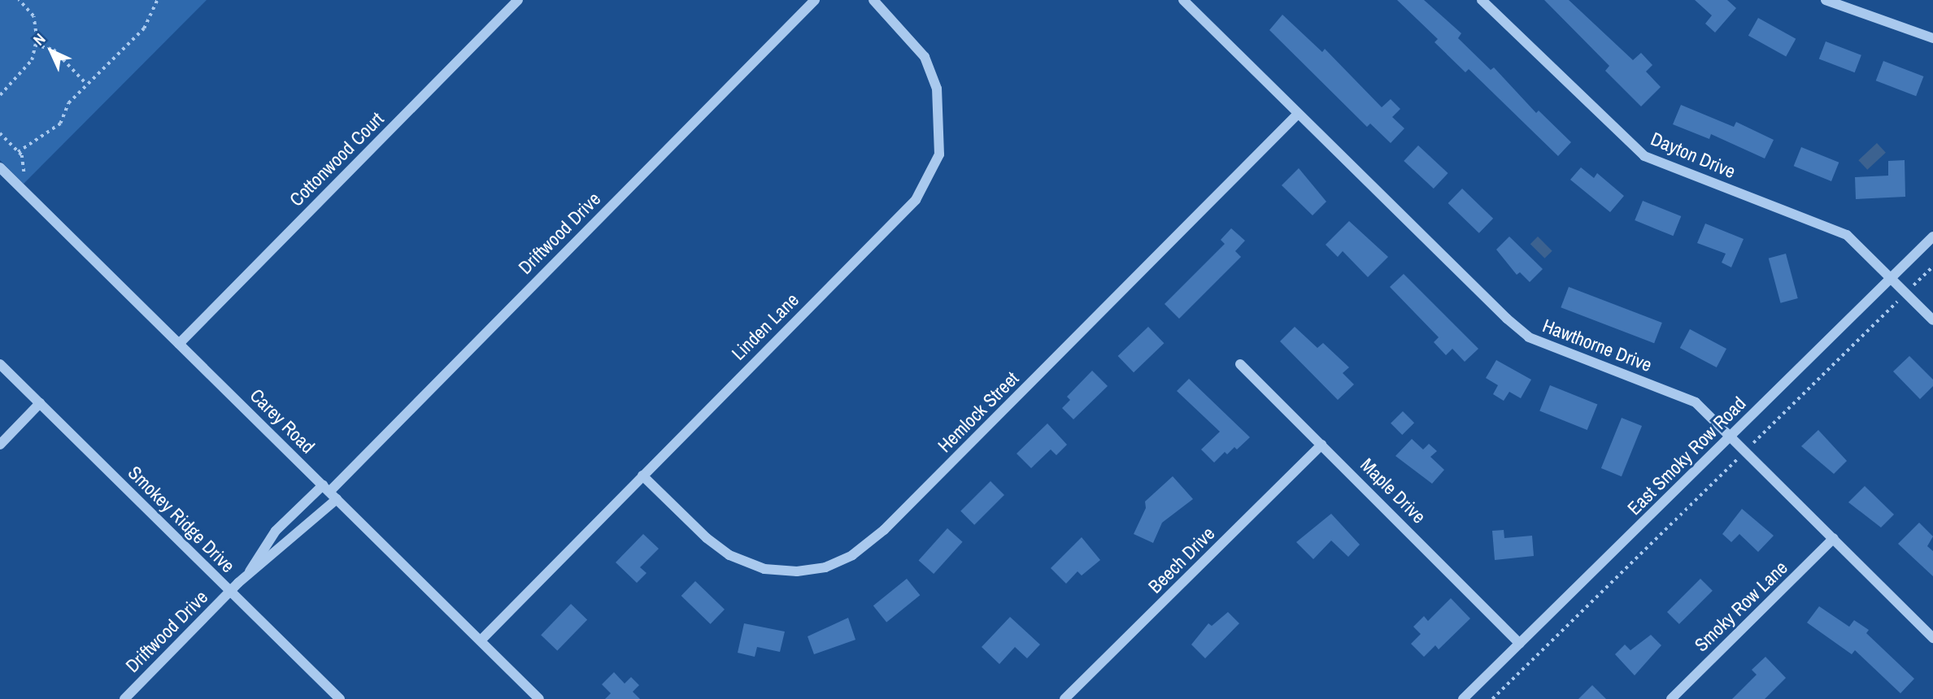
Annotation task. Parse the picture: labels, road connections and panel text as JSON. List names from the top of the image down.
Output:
{
  "streets": {
    "street": [
      "Dayton Drive",
      "Cottonwood Court",
      "Driftwood Drive",
      "Linden Lane",
      "Hawthorne Drive",
      "Hemlock Street",
      "Carey Road",
      "East Smoky Row Road",
      "Maple Drive",
      "Smokey Ridge Drive",
      "Beech Drive",
      "Smoky Row Lane"
    ]
  },
  "crossings": [
    ["Dayton Drive", "East Smoky Row Road"],
    ["Cottonwood Court", "Carey Road"],
    ["Driftwood Drive", "Carey Road"],
    ["Driftwood Drive", "Smokey Ridge Drive"],
    ["Linden Lane", "Hemlock Street"],
    ["Linden Lane", "Carey Road"],
    ["Hawthorne Drive", "Hemlock Street"],
    ["Hawthorne Drive", "East Smoky Row Road"],
    ["Hawthorne Drive", "Smoky Row Lane"],
    ["East Smoky Row Road", "Maple Drive"],
    ["Maple Drive", "Beech Drive"]
  ],
  "north": "top left"
}
